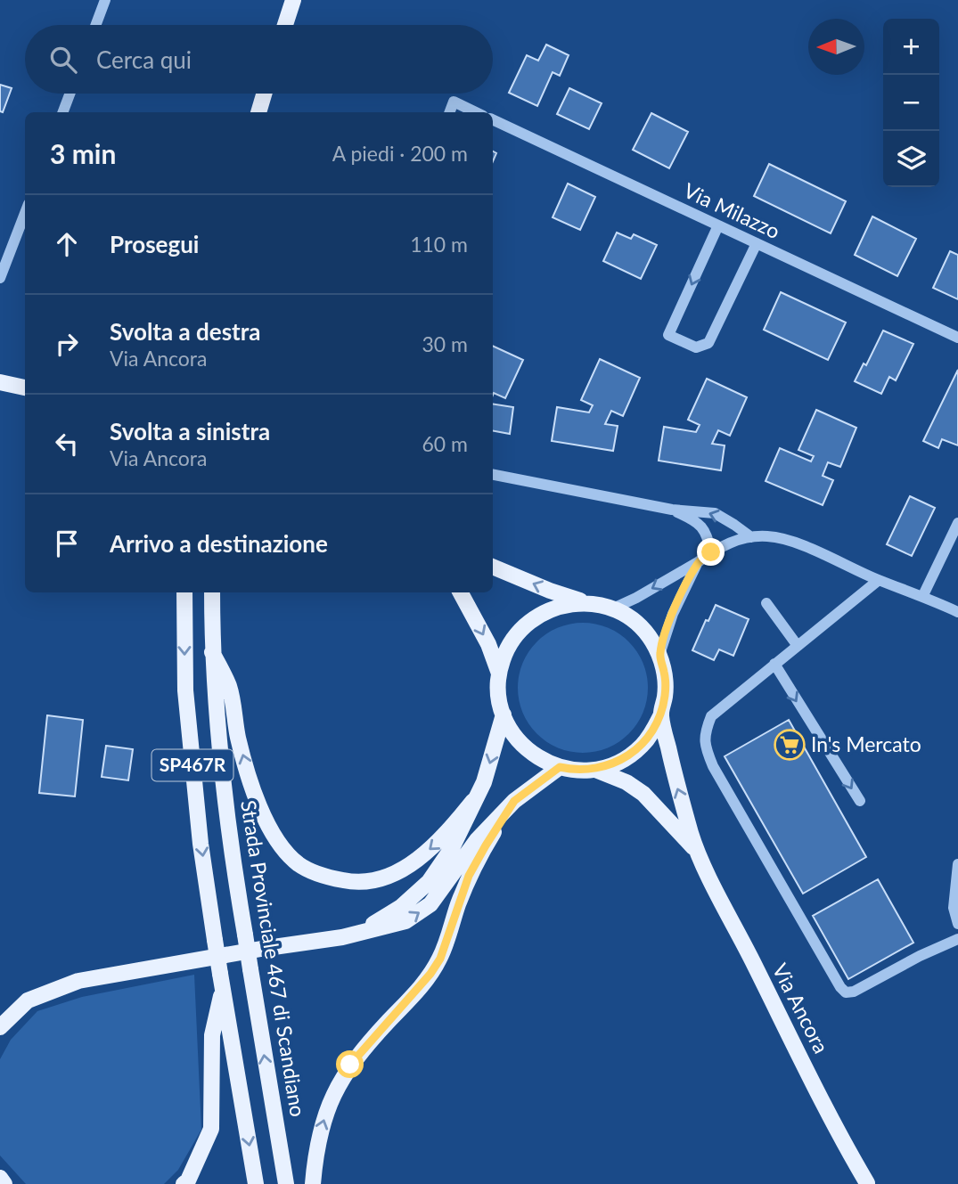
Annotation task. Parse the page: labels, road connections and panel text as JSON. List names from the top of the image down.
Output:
{
  "streets": {
    "main road": ["SP467R", "Strada Provinciale 467 di Scandiano", "Via Ancora"],
    "street": ["Via Milazzo"]
  },
  "places": {
    "supermarket": ["In's Mercato"]
  },
  "north": "left",
  "page": {
    "map_buttons": ["+", "−"],
    "search": "Cerca qui",
    "heading": ["3 min", "A piedi · 200 m"],
    "list": [
      ["Prosegui", "110 m"],
      ["Svolta a destra", "Via Ancora", "30 m"],
      ["Svolta a sinistra", "Via Ancora", "60 m"],
      "Arrivo a destinazione"
    ]
  }
}
